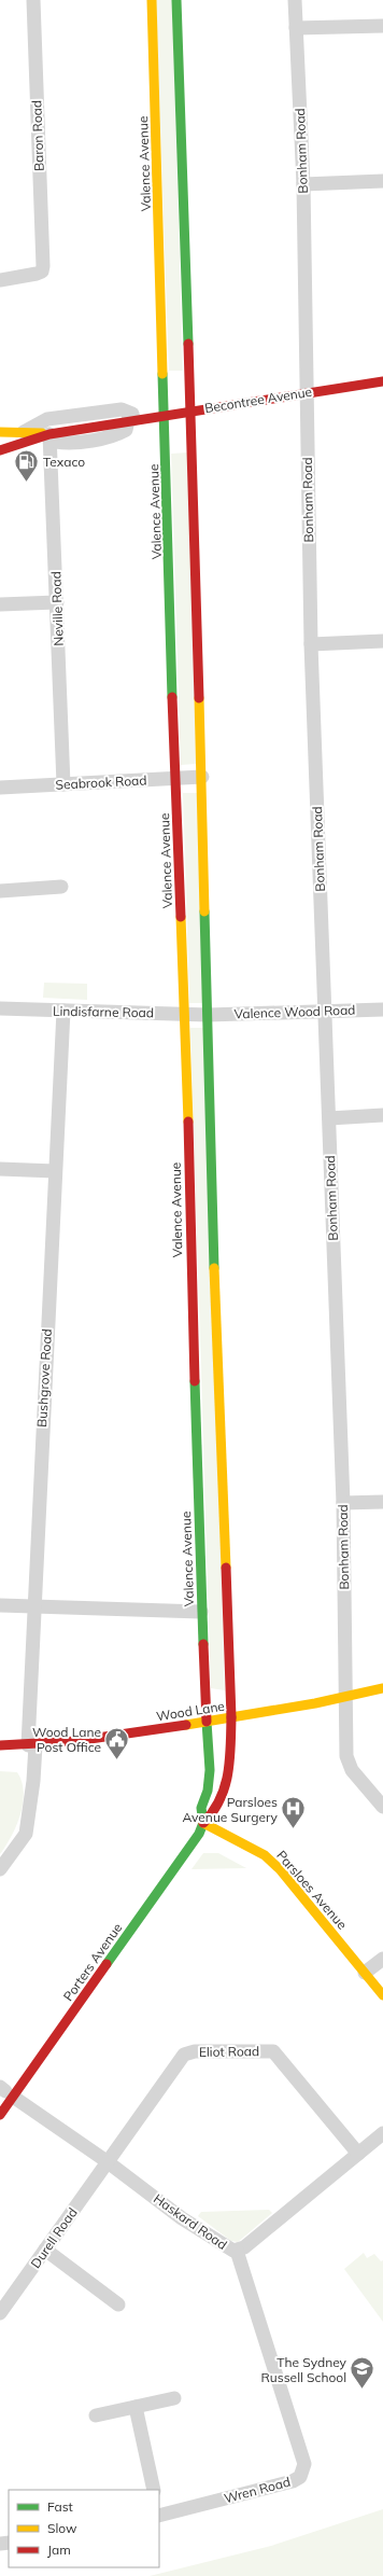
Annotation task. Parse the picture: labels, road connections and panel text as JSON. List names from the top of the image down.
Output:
{
  "streets": {
    "street": [
      "Baron Road",
      "Bonham Road",
      "Valence Avenue",
      "Becontree Avenue",
      "Neville Road",
      "Seabrook Road",
      "Lindisfarne Road",
      "Valence Wood Road",
      "Bushgrove Road",
      "Wood Lane",
      "Parsloes Avenue",
      "Porters Avenue",
      "Eliot Road",
      "Haskard Road",
      "Durell Road",
      "Wren Road"
    ]
  },
  "crossings": [
    ["Bonham Road", "Becontree Avenue"],
    ["Bonham Road", "Valence Wood Road"],
    ["Bonham Road", "Wood Lane"],
    ["Valence Avenue", "Becontree Avenue"],
    ["Valence Avenue", "Seabrook Road"],
    ["Valence Avenue", "Lindisfarne Road"],
    ["Valence Avenue", "Wood Lane"],
    ["Neville Road", "Seabrook Road"],
    ["Lindisfarne Road", "Valence Wood Road"],
    ["Lindisfarne Road", "Bushgrove Road"],
    ["Bushgrove Road", "Wood Lane"],
    ["Wood Lane", "Porters Avenue"],
    ["Parsloes Avenue", "Porters Avenue"],
    ["Porters Avenue", "Haskard Road"],
    ["Eliot Road", "Haskard Road"],
    ["Eliot Road", "Durell Road"],
    ["Haskard Road", "Durell Road"],
    ["Haskard Road", "Wren Road"]
  ],
  "places": {
    "fuel station": ["Texaco"],
    "public building": ["Wood Lane Post Office"],
    "hospital": ["Parsloes Avenue Surgery"],
    "school or university": ["The Sydney Russell School"]
  },
  "legend": ["Fast", "Slow", "Jam"]
}
